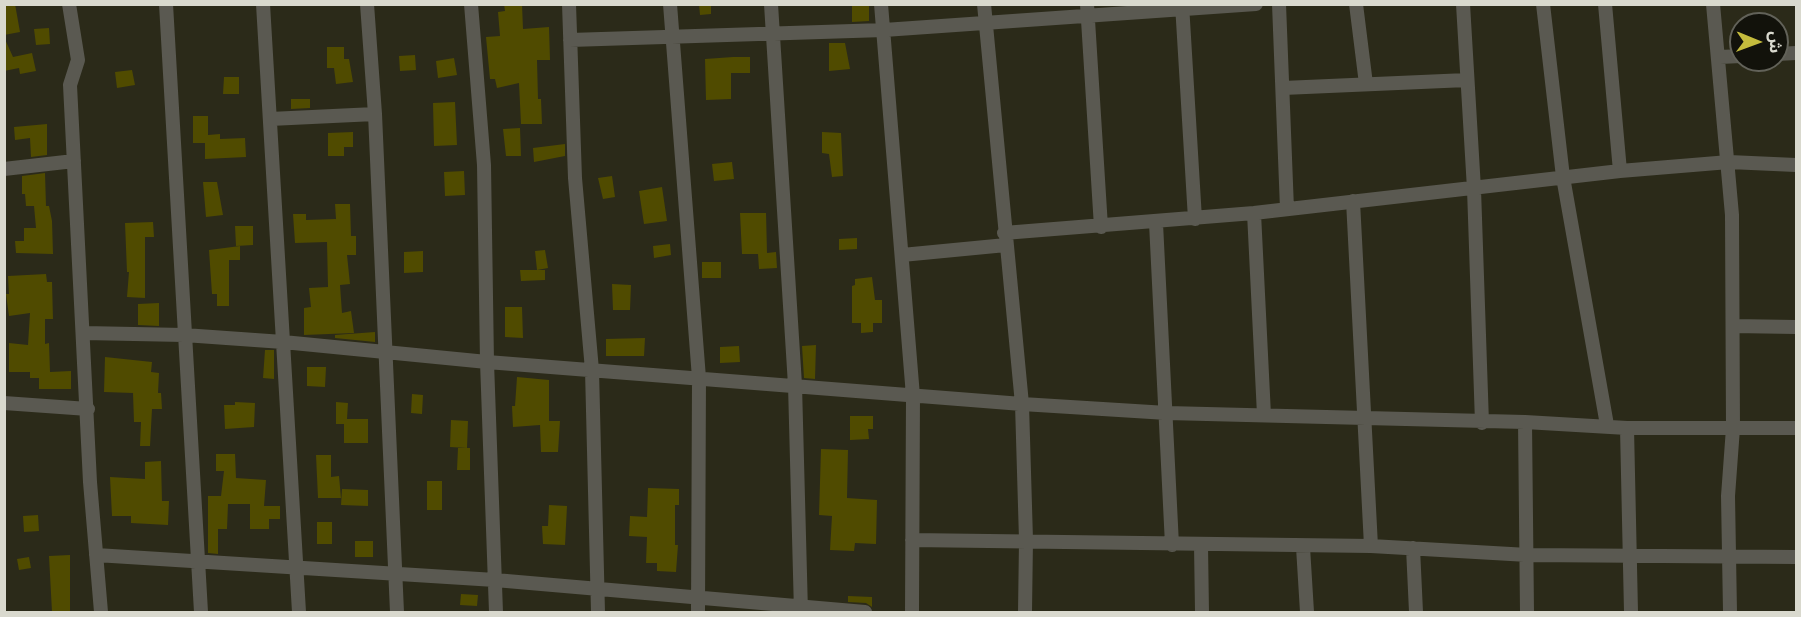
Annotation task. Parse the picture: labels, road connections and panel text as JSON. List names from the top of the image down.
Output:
{
  "north": "right"
}
